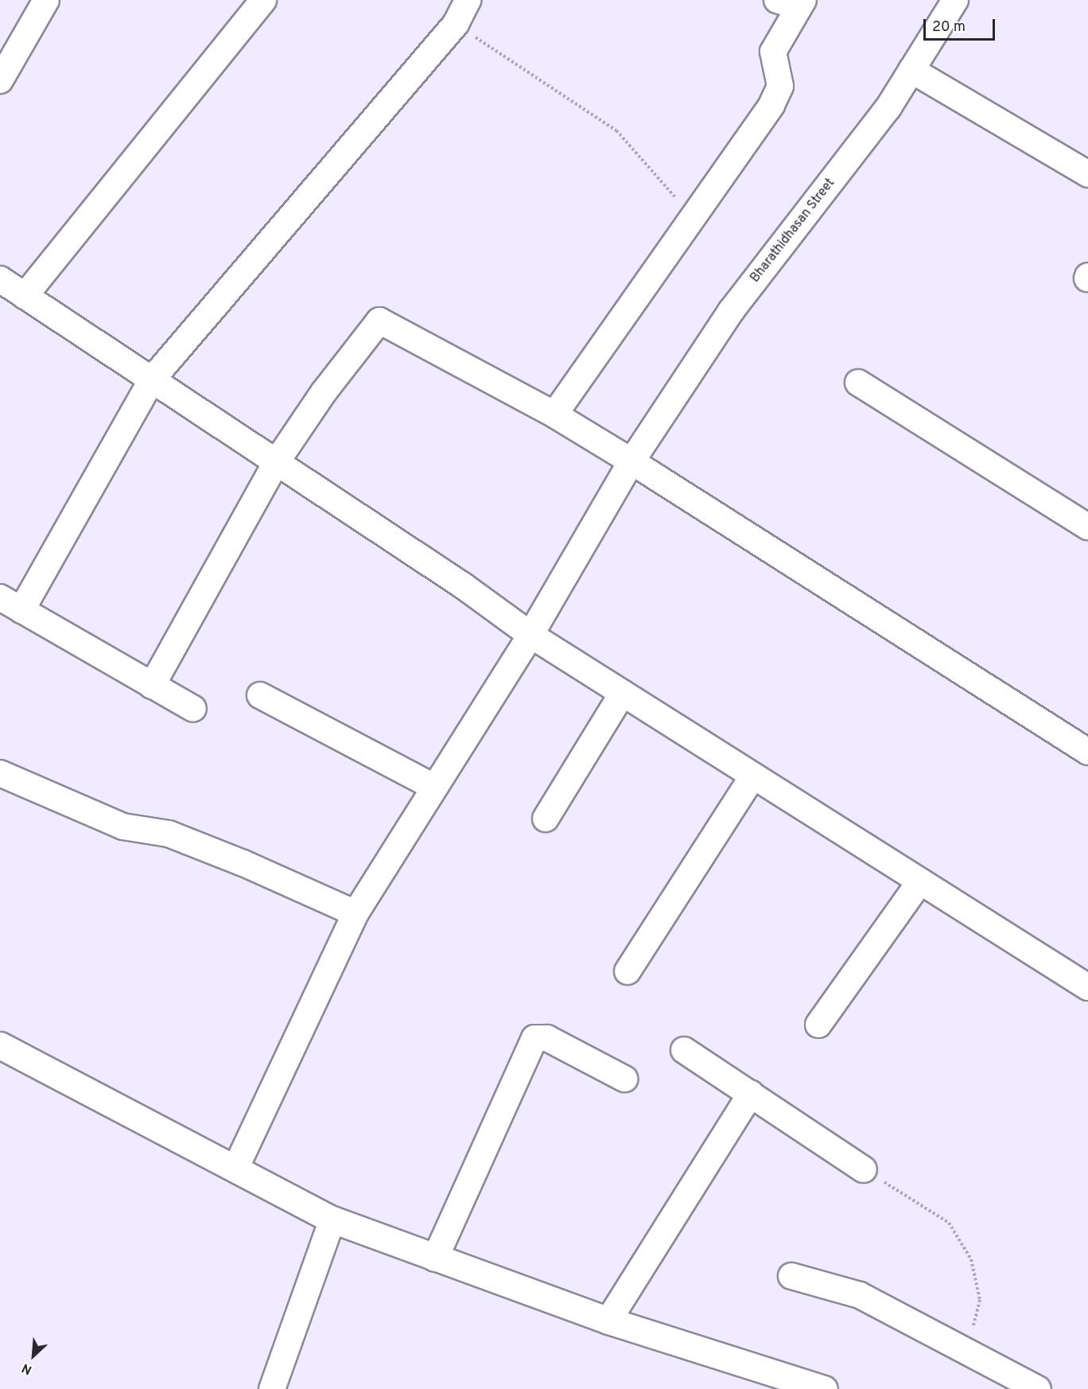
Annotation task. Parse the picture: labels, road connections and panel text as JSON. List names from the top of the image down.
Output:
{
  "streets": {
    "street": ["Bharathidhasan Street"]
  },
  "scale_bar": "20 m",
  "north": "bottom left"
}
